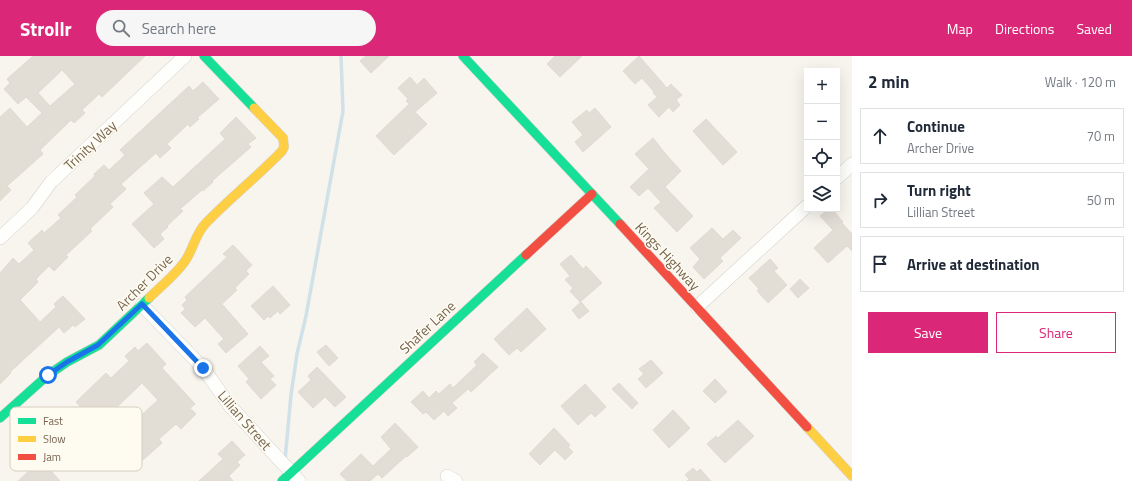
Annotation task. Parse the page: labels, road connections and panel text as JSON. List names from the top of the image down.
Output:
{
  "streets": {
    "street": [
      "Trinity Way",
      "Kings Highway",
      "Archer Drive",
      "Shafer Lane",
      "Lillian Street"
    ]
  },
  "crossings": [
    ["Kings Highway", "Shafer Lane"],
    ["Archer Drive", "Lillian Street"],
    ["Shafer Lane", "Lillian Street"]
  ],
  "legend": ["Fast", "Slow", "Jam"],
  "page": {
    "header": "Strollr",
    "search": "Search here",
    "nav": ["Map", "Directions", "Saved"],
    "heading": ["2 min", "Walk · 120 m"],
    "map_buttons": ["+", "−"],
    "list": [
      ["Continue", "Archer Drive", "70 m"],
      ["Turn right", "Lillian Street", "50 m"],
      "Arrive at destination"
    ],
    "buttons": ["Save", "Share"]
  }
}
